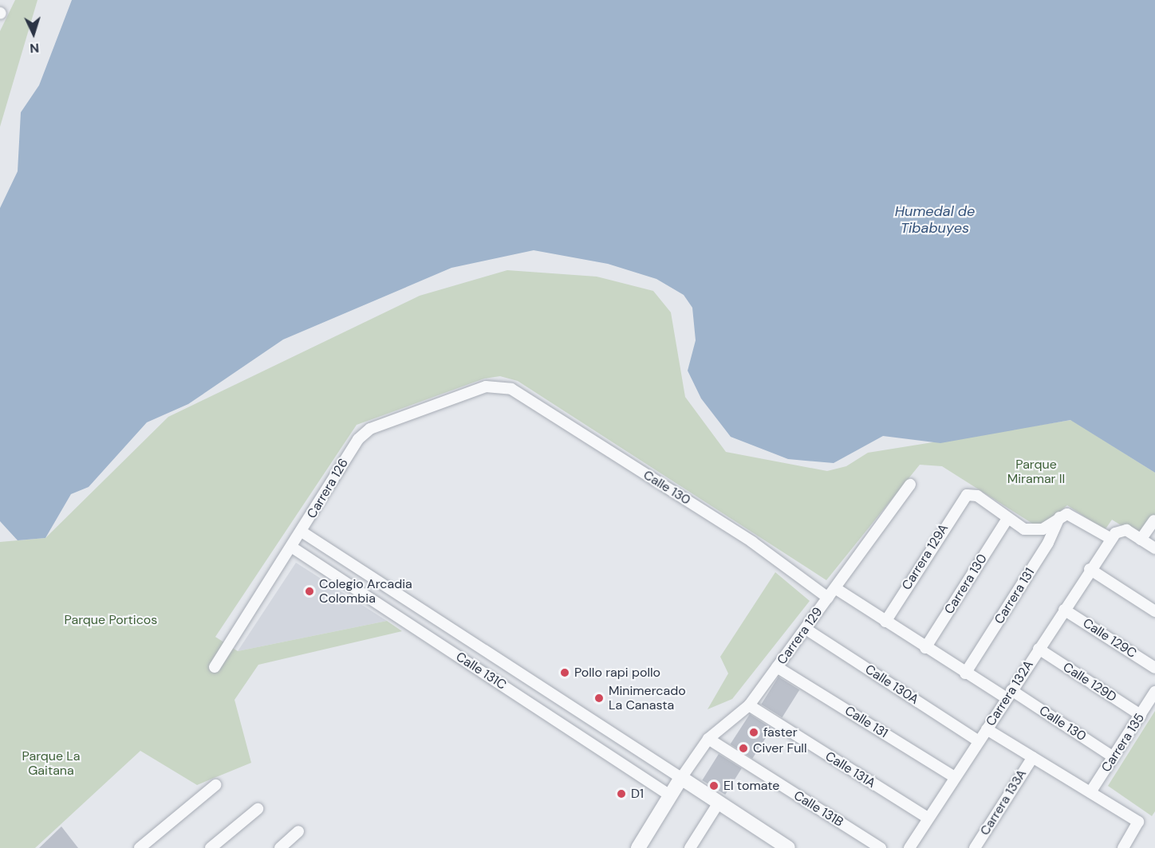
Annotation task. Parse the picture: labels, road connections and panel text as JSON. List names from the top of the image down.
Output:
{
  "streets": {
    "street": [
      "Calle 130",
      "Carrera 126",
      "Carrera 129A",
      "Carrera 130",
      "Carrera 131",
      "Carrera 129",
      "Calle 129C",
      "Calle 131C",
      "Calle 129D",
      "Calle 130A",
      "Carrera 132A",
      "Calle 131",
      "Carrera 135",
      "Calle 131A",
      "Carrera 133A",
      "Calle 131B"
    ]
  },
  "crossings": [
    ["Calle 130", "Carrera 126"],
    ["Calle 130", "Carrera 129A"],
    ["Calle 130", "Carrera 130"],
    ["Calle 130", "Carrera 131"],
    ["Calle 130", "Carrera 129"],
    ["Calle 130", "Carrera 132A"],
    ["Calle 130", "Carrera 135"],
    ["Carrera 126", "Calle 131C"],
    ["Carrera 129A", "Carrera 130"],
    ["Carrera 129", "Calle 131C"],
    ["Carrera 129", "Calle 130A"],
    ["Carrera 129", "Calle 131"],
    ["Carrera 129", "Calle 131A"],
    ["Carrera 129", "Calle 131B"],
    ["Calle 129C", "Carrera 132A"],
    ["Calle 129D", "Carrera 132A"],
    ["Calle 129D", "Carrera 135"],
    ["Calle 130A", "Carrera 132A"],
    ["Carrera 132A", "Calle 131"],
    ["Carrera 132A", "Calle 131A"]
  ],
  "water": ["Humedal de Tibabuyes"],
  "parks": ["Parque Miramar II", "Parque Porticos", "Parque La Gaitana"],
  "places": [
    "Colegio Arcadia Colombia",
    "Pollo rapi pollo",
    "Minimercado La Canasta",
    "faster",
    "Civer Full",
    "El tomate",
    "D1"
  ],
  "north": "bottom"
}
